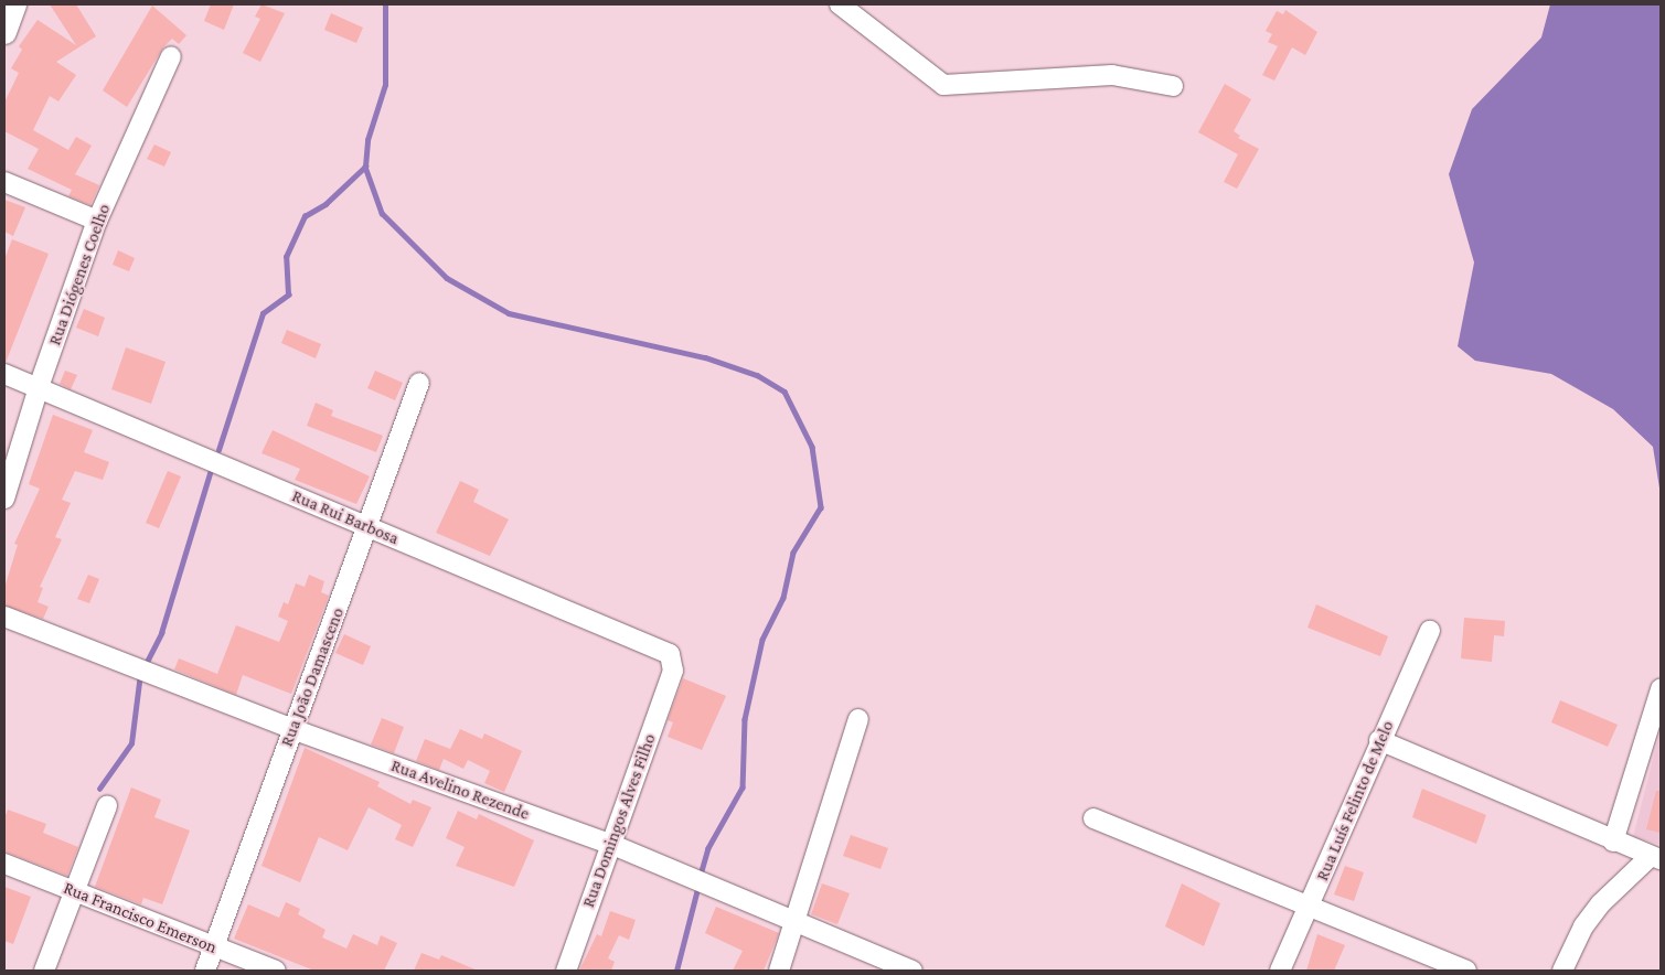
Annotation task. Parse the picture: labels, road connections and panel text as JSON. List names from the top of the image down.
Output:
{
  "streets": {
    "street": [
      "Rua Diógenes Coelho",
      "Rua Rui Barbosa",
      "Rua João Damasceno",
      "Rua Avelino Rezende",
      "Rua Luís Felinto de Melo",
      "Rua Domingos Alves Filho",
      "Rua Francisco Emerson"
    ]
  },
  "crossings": [
    ["Rua Diógenes Coelho", "Rua Rui Barbosa"],
    ["Rua Rui Barbosa", "Rua João Damasceno"],
    ["Rua Rui Barbosa", "Rua Domingos Alves Filho"],
    ["Rua João Damasceno", "Rua Avelino Rezende"],
    ["Rua João Damasceno", "Rua Francisco Emerson"],
    ["Rua Avelino Rezende", "Rua Domingos Alves Filho"]
  ]
}
